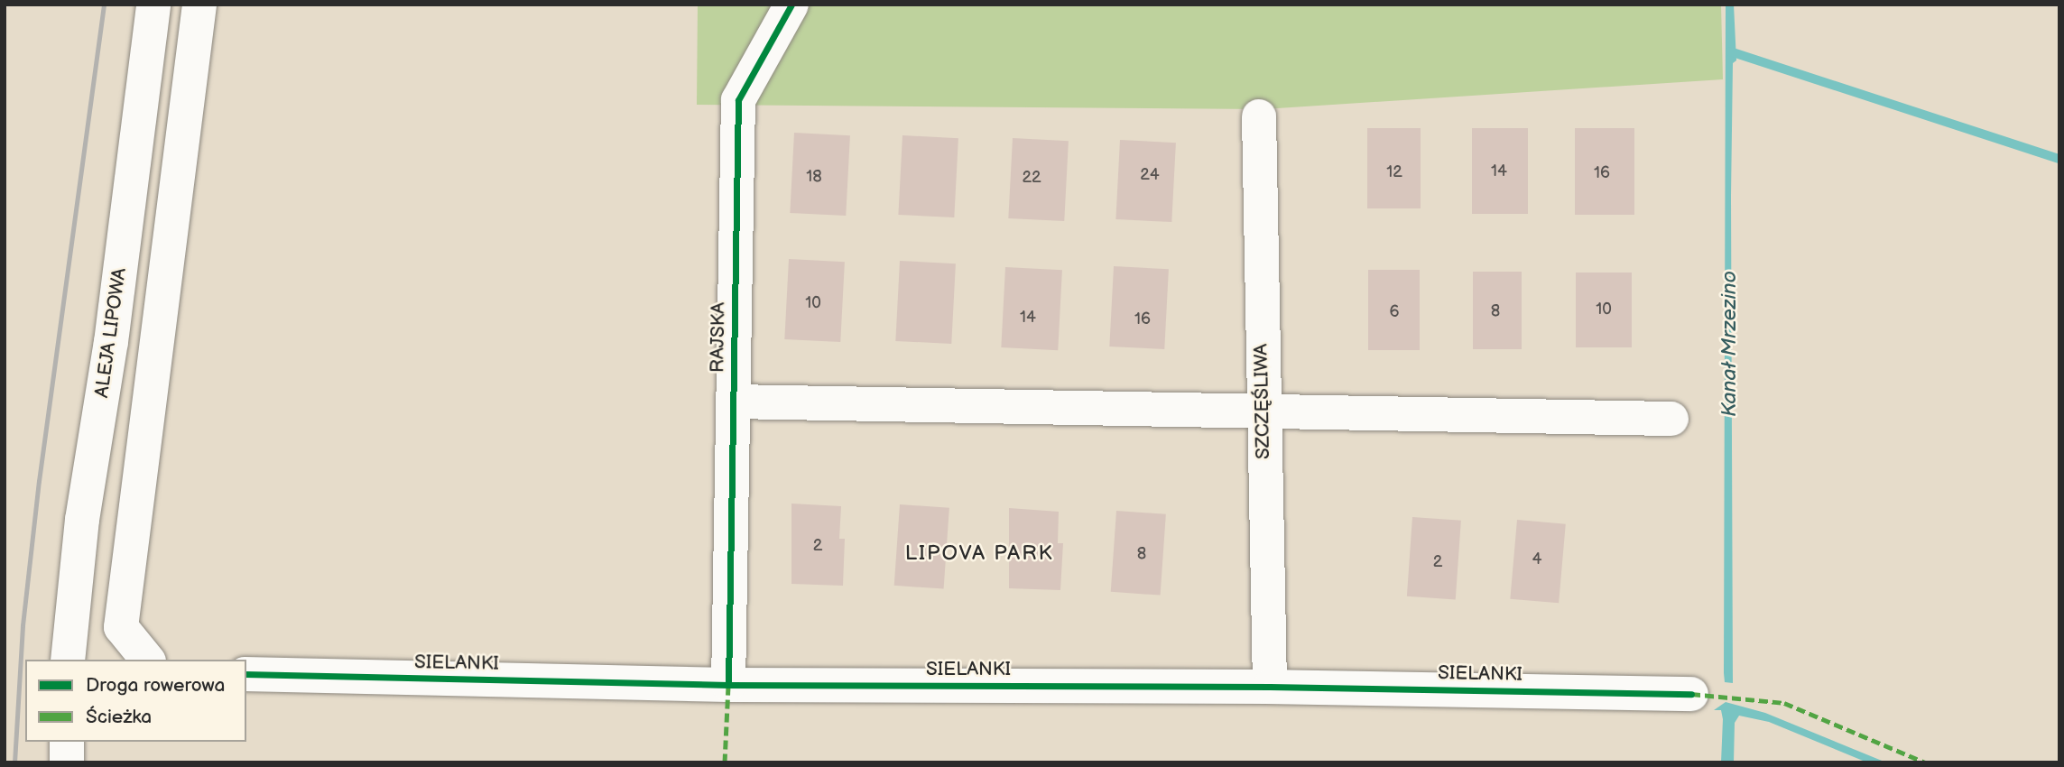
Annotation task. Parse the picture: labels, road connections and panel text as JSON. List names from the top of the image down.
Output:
{
  "streets": {
    "street": [
      "ALEJA LIPOWA",
      "RAJSKA",
      "SZCZĘŚLIWA",
      "SIELANKI"
    ]
  },
  "crossings": [
    ["RAJSKA", "SIELANKI"],
    ["SZCZĘŚLIWA", "SIELANKI"]
  ],
  "districts": ["LIPOVA PARK"],
  "water": ["Kanał Mrzezino"],
  "house_numbers": [
    "14",
    "12",
    "16",
    "24",
    "18",
    "22",
    "10",
    "10",
    "8",
    "6",
    "14",
    "16",
    "2",
    "8",
    "4",
    "2"
  ],
  "legend": ["Droga rowerowa", "Ścieżka"]
}
